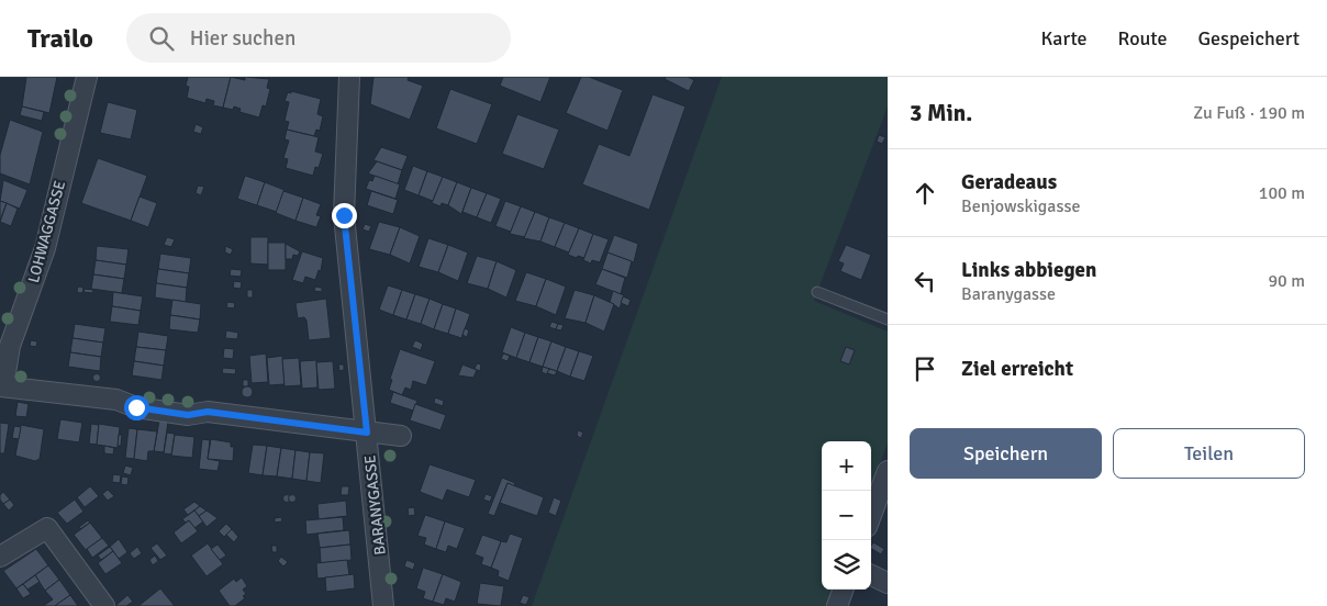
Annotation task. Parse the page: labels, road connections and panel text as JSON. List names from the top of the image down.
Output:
{
  "streets": {
    "street": ["LOHWAGGASSE", "BARANYGASSE"]
  },
  "page": {
    "header": "Trailo",
    "search": "Hier suchen",
    "nav": ["Karte", "Route", "Gespeichert"],
    "heading": ["3 Min.", "Zu Fuß · 190 m"],
    "list": [
      ["Geradeaus", "Benjowskigasse", "100 m"],
      ["Links abbiegen", "Baranygasse", "90 m"],
      "Ziel erreicht"
    ],
    "buttons": ["Speichern", "Teilen"],
    "map_buttons": ["+", "−"]
  }
}
